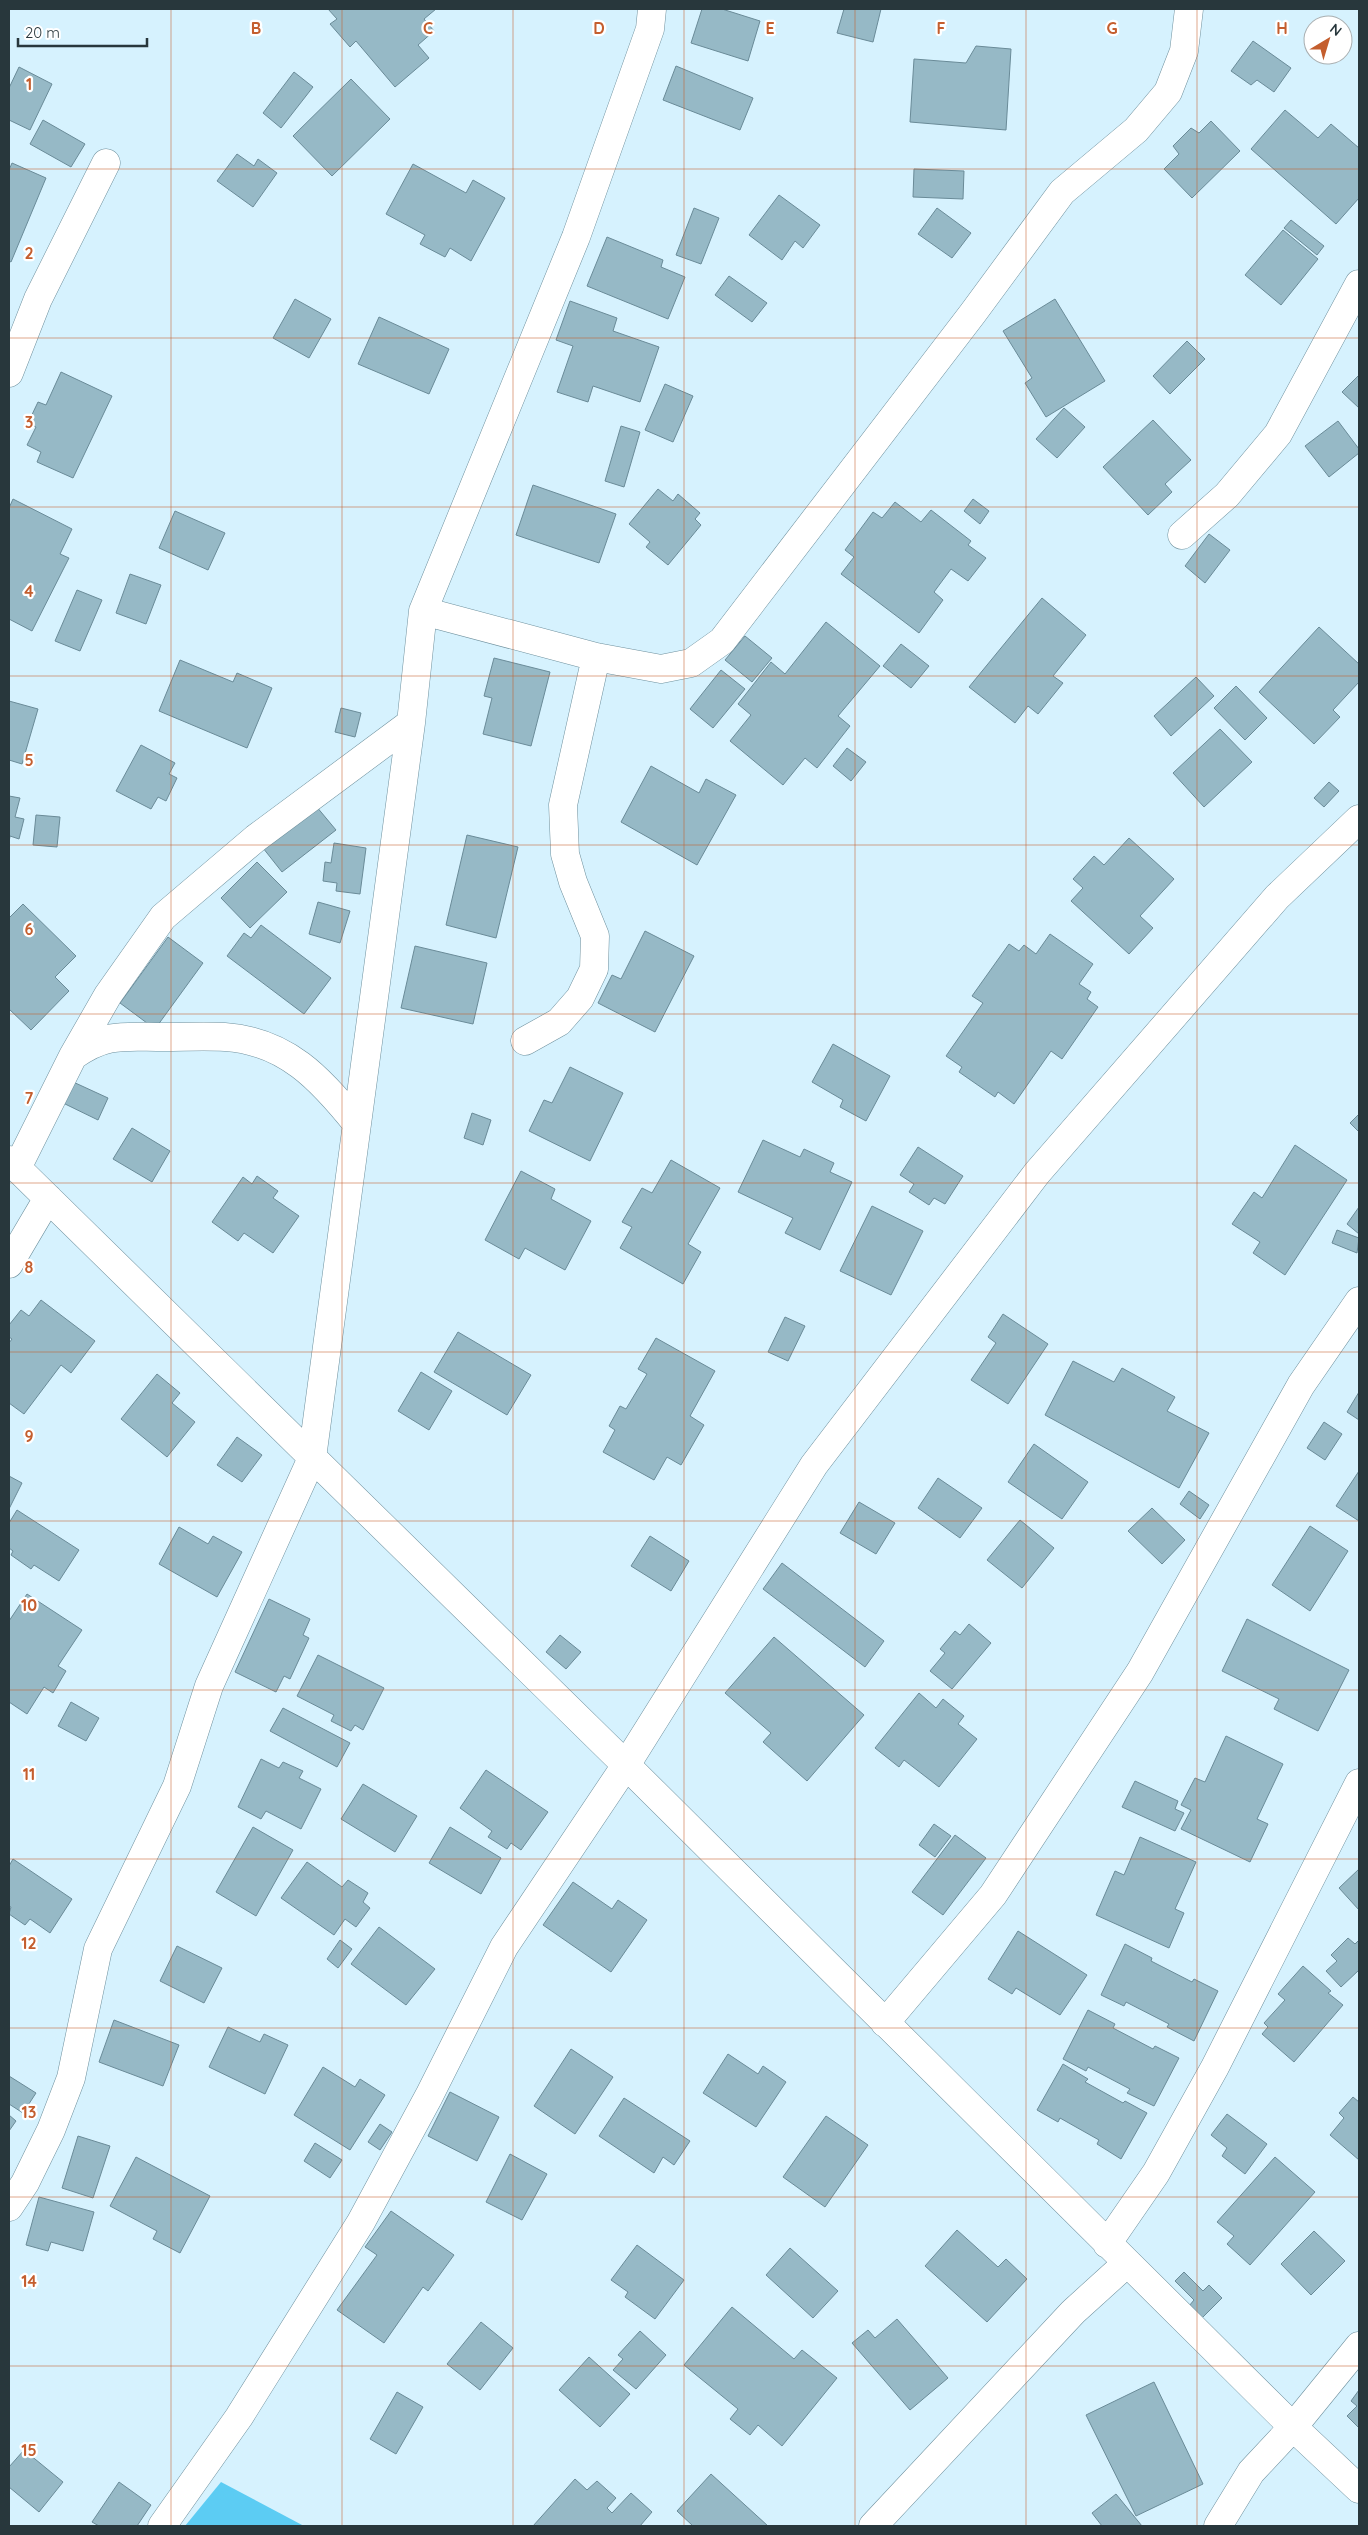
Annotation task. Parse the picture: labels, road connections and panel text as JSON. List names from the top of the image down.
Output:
{
  "scale_bar": "20 m",
  "north": "top right",
  "grid": {
    "columns": [
      "B",
      "C",
      "D",
      "E",
      "F",
      "G",
      "H"
    ],
    "rows": [
      "1",
      "2",
      "3",
      "4",
      "5",
      "6",
      "7",
      "8",
      "9",
      "10",
      "11",
      "12",
      "13",
      "14",
      "15"
    ]
  }
}
